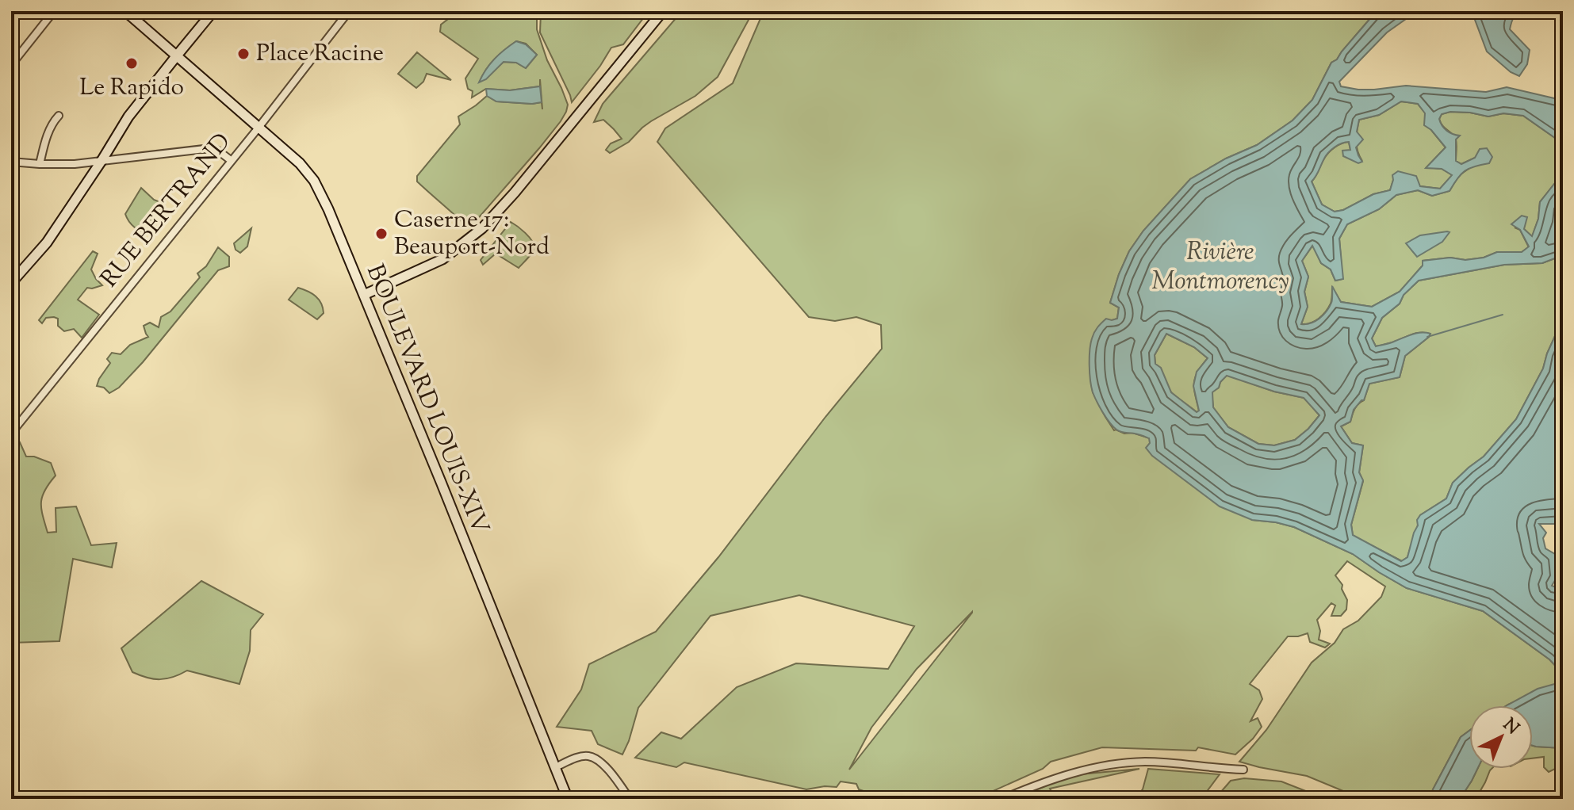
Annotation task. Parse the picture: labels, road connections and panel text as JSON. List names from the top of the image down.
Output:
{
  "streets": {
    "main road": ["BOULEVARD LOUIS-XIV"],
    "street": ["RUE BERTRAND"]
  },
  "crossings": [
    ["RUE BERTRAND", "BOULEVARD LOUIS-XIV"]
  ],
  "water": ["Rivière Montmorency"],
  "places": ["Place Racine", "Le Rapido", "Caserne 17: Beauport-Nord"],
  "north": "top right"
}
